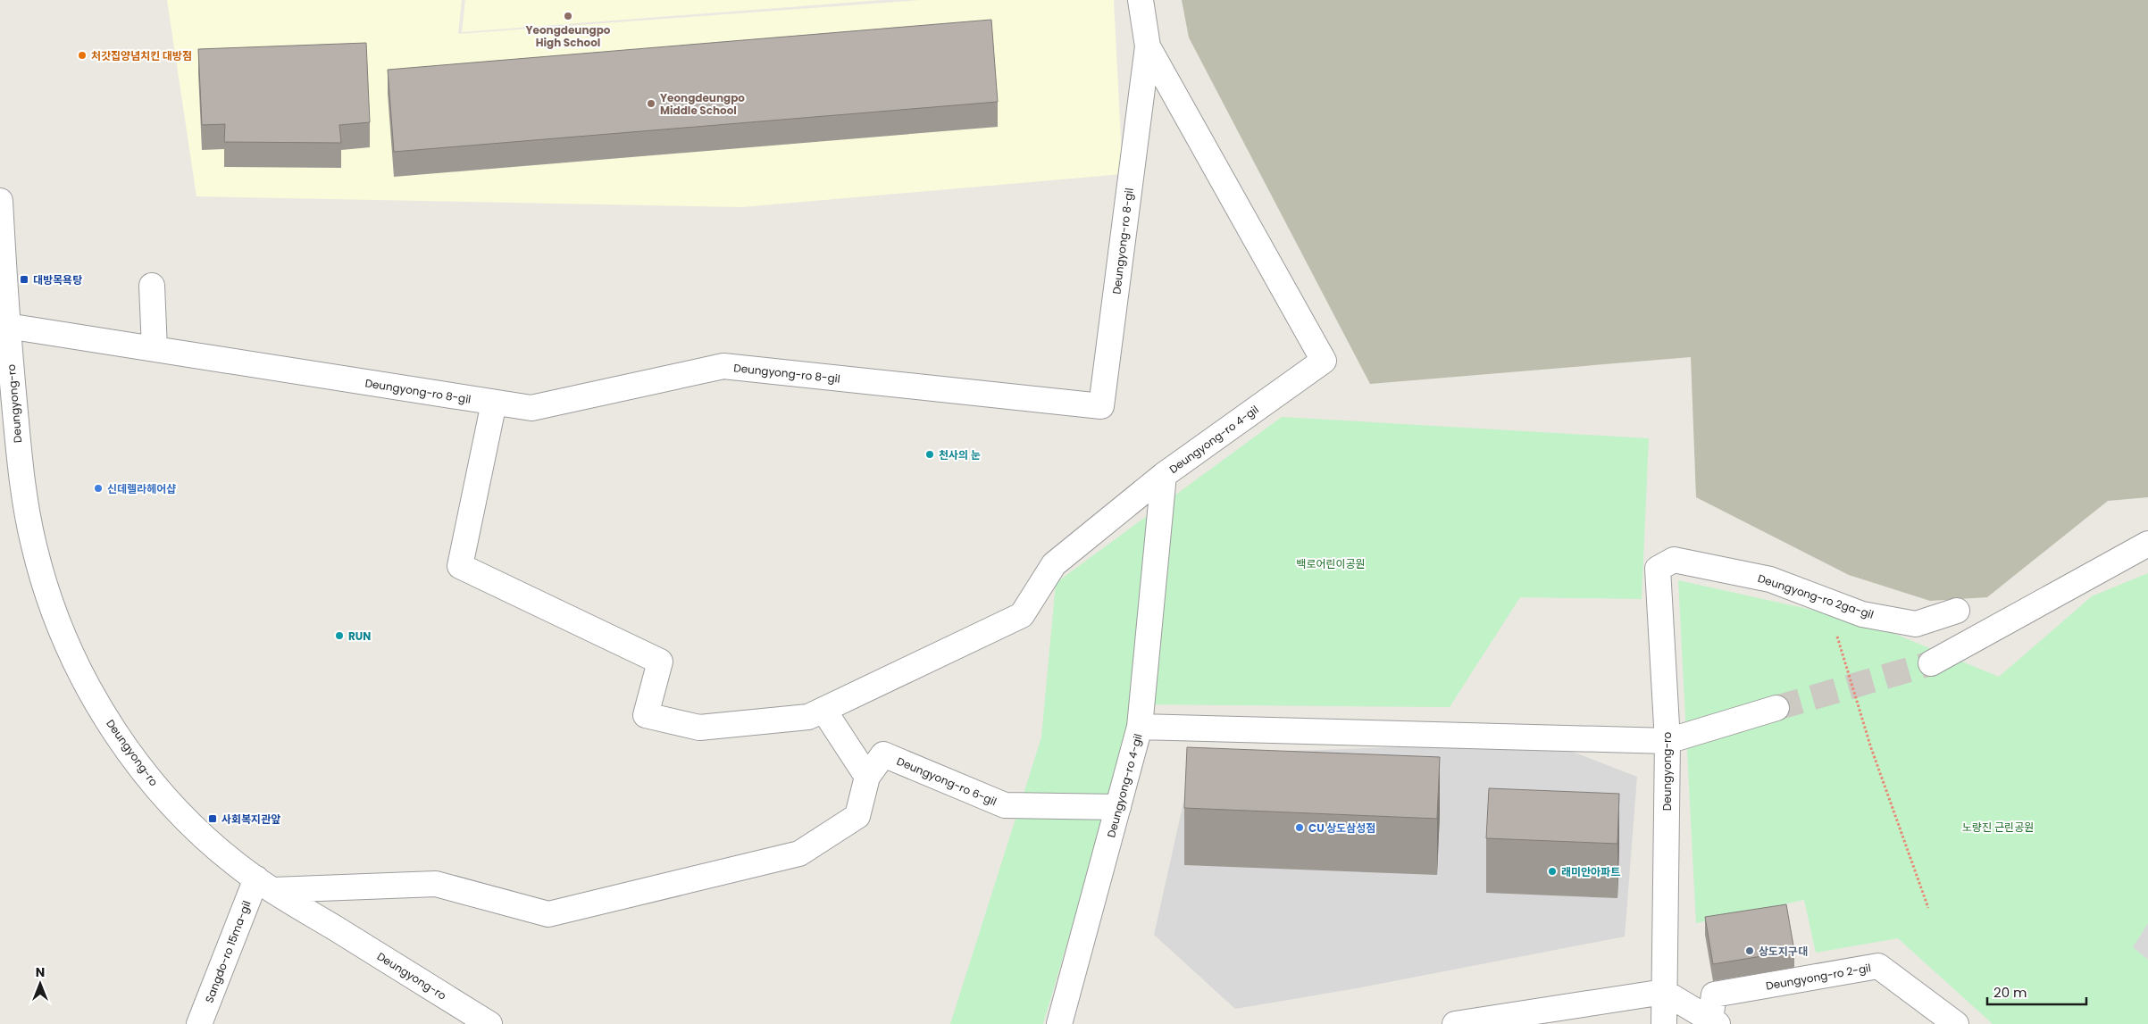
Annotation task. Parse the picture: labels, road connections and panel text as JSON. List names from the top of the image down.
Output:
{
  "streets": {
    "street": [
      "Deungyong-ro 8-gil",
      "Deungyong-ro",
      "Deungyong-ro 4-gil",
      "Deungyong-ro 2ga-gil",
      "Deungyong-ro 6-gil",
      "Sangdo-ro 15ma-gil",
      "Deungyong-ro 2-gil"
    ]
  },
  "crossings": [
    ["Deungyong-ro 8-gil", "Deungyong-ro 4-gil"],
    ["Deungyong-ro", "Deungyong-ro 2ga-gil"],
    ["Deungyong-ro", "Sangdo-ro 15ma-gil"],
    ["Deungyong-ro 4-gil", "Deungyong-ro 6-gil"]
  ],
  "parks": ["백로어린이공원", "노량진 근린공원"],
  "places": {
    "other": [
      "Yeongdeungpo High School",
      "처갓집양념치킨 대방점",
      "Yeongdeungpo Middle School",
      "천사의 눈",
      "신데렐라헤어샵",
      "RUN",
      "CU 상도삼성점",
      "래미안아파트",
      "상도지구대"
    ],
    "transit": ["대방목욕탕", "사회복지관앞"]
  },
  "scale_bar": "20 m",
  "north": "top"
}
